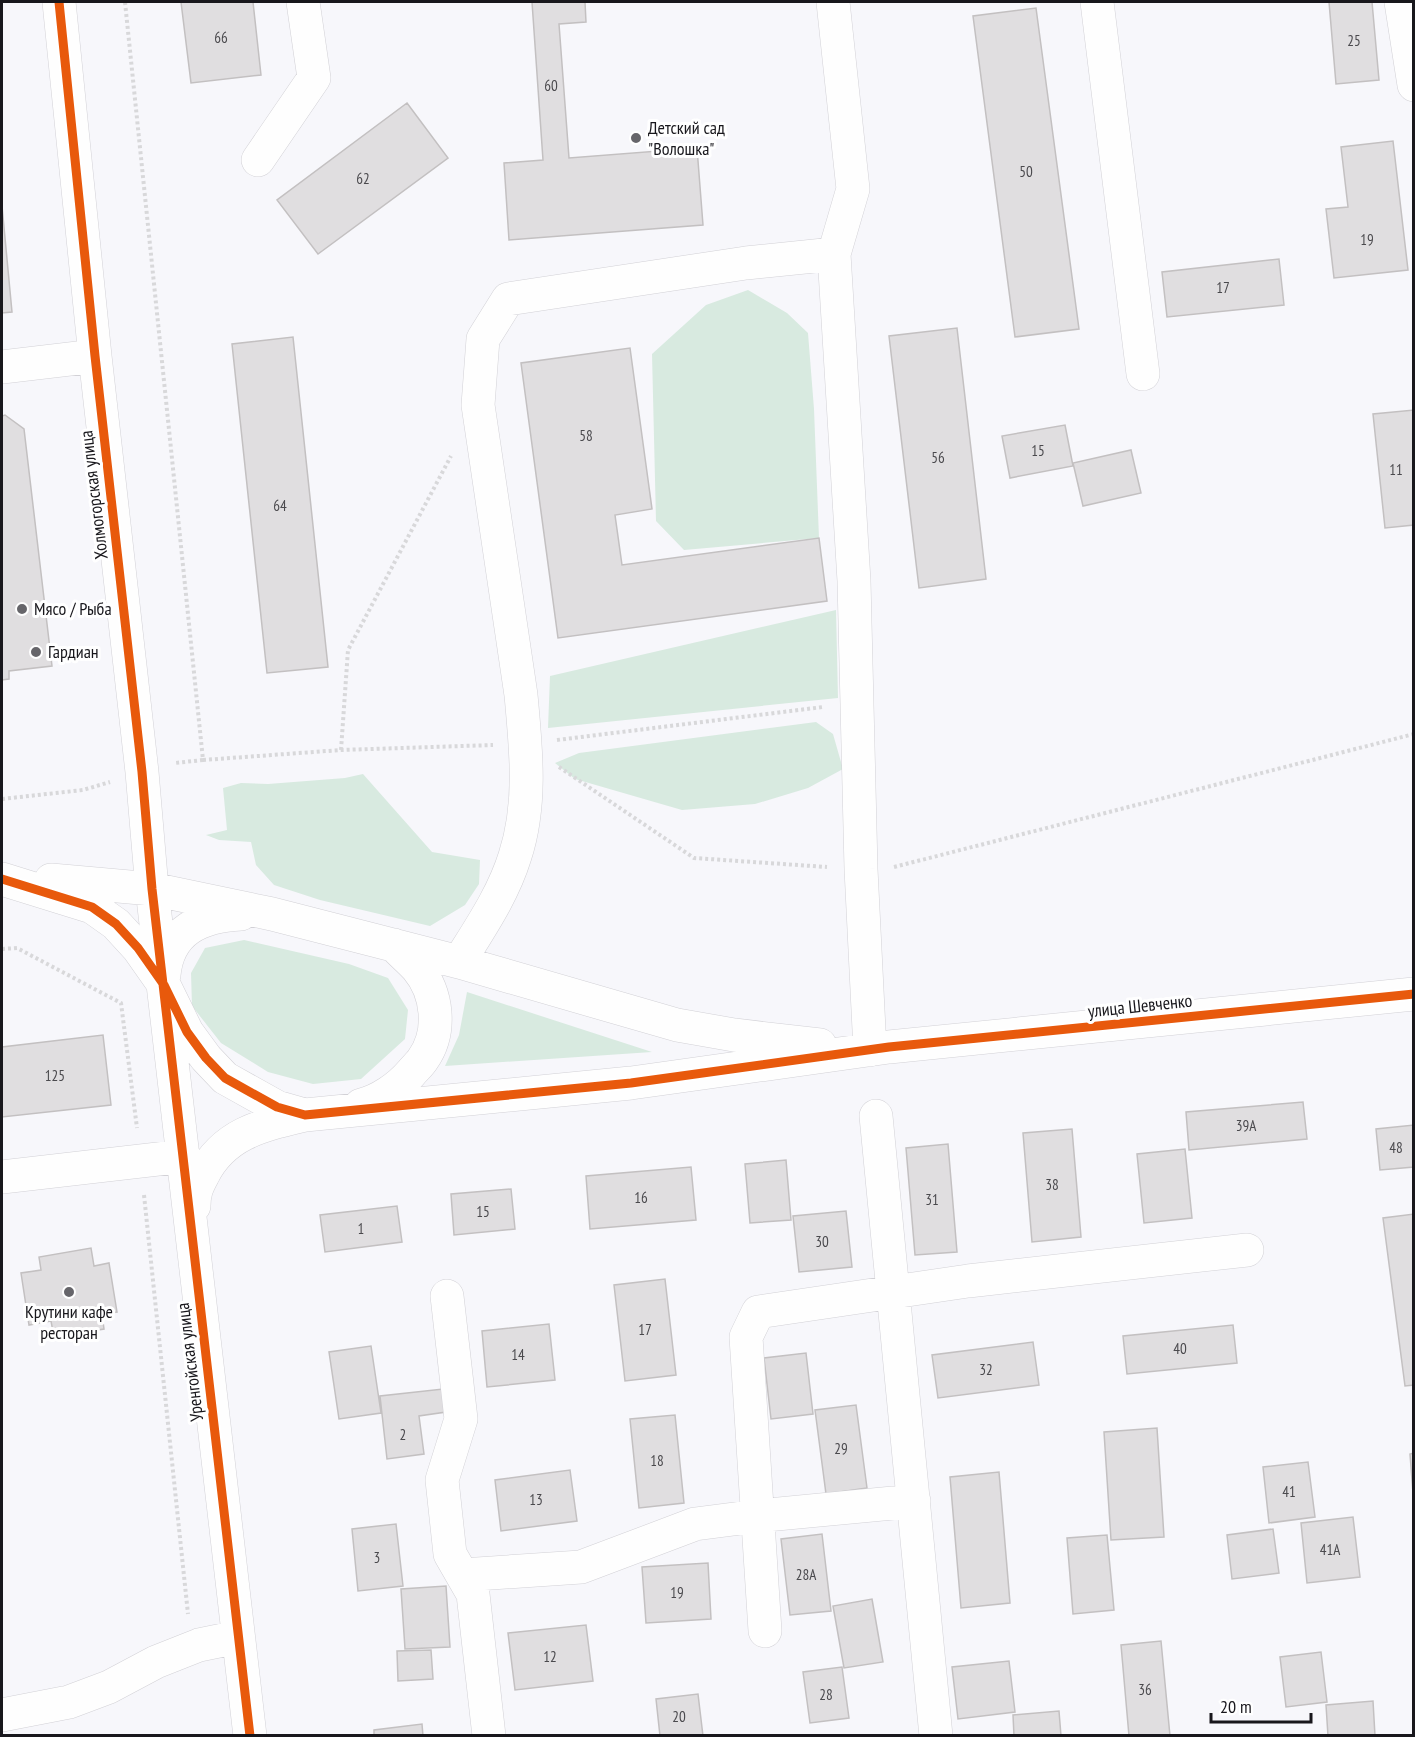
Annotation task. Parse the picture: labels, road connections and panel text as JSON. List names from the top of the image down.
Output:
{
  "streets": {
    "street": ["Холмогорская улица", "улица Шевченко", "Уренгойская улица"]
  },
  "crossings": [
    ["Холмогорская улица", "Уренгойская улица"]
  ],
  "places": [
    "Детский сад \"Волошка\"",
    "Мясо / Рыба",
    "Гардиан",
    "Крутини кафе ресторан"
  ],
  "house_numbers": [
    "66",
    "25",
    "60",
    "50",
    "62",
    "19",
    "17",
    "58",
    "15",
    "56",
    "11",
    "64",
    "125",
    "39А",
    "48",
    "38",
    "16",
    "31",
    "15",
    "1",
    "30",
    "17",
    "40",
    "14",
    "32",
    "2",
    "29",
    "18",
    "41",
    "13",
    "41А",
    "3",
    "28А",
    "19",
    "12",
    "36",
    "28",
    "20"
  ],
  "scale_bar": "20 m"
}
